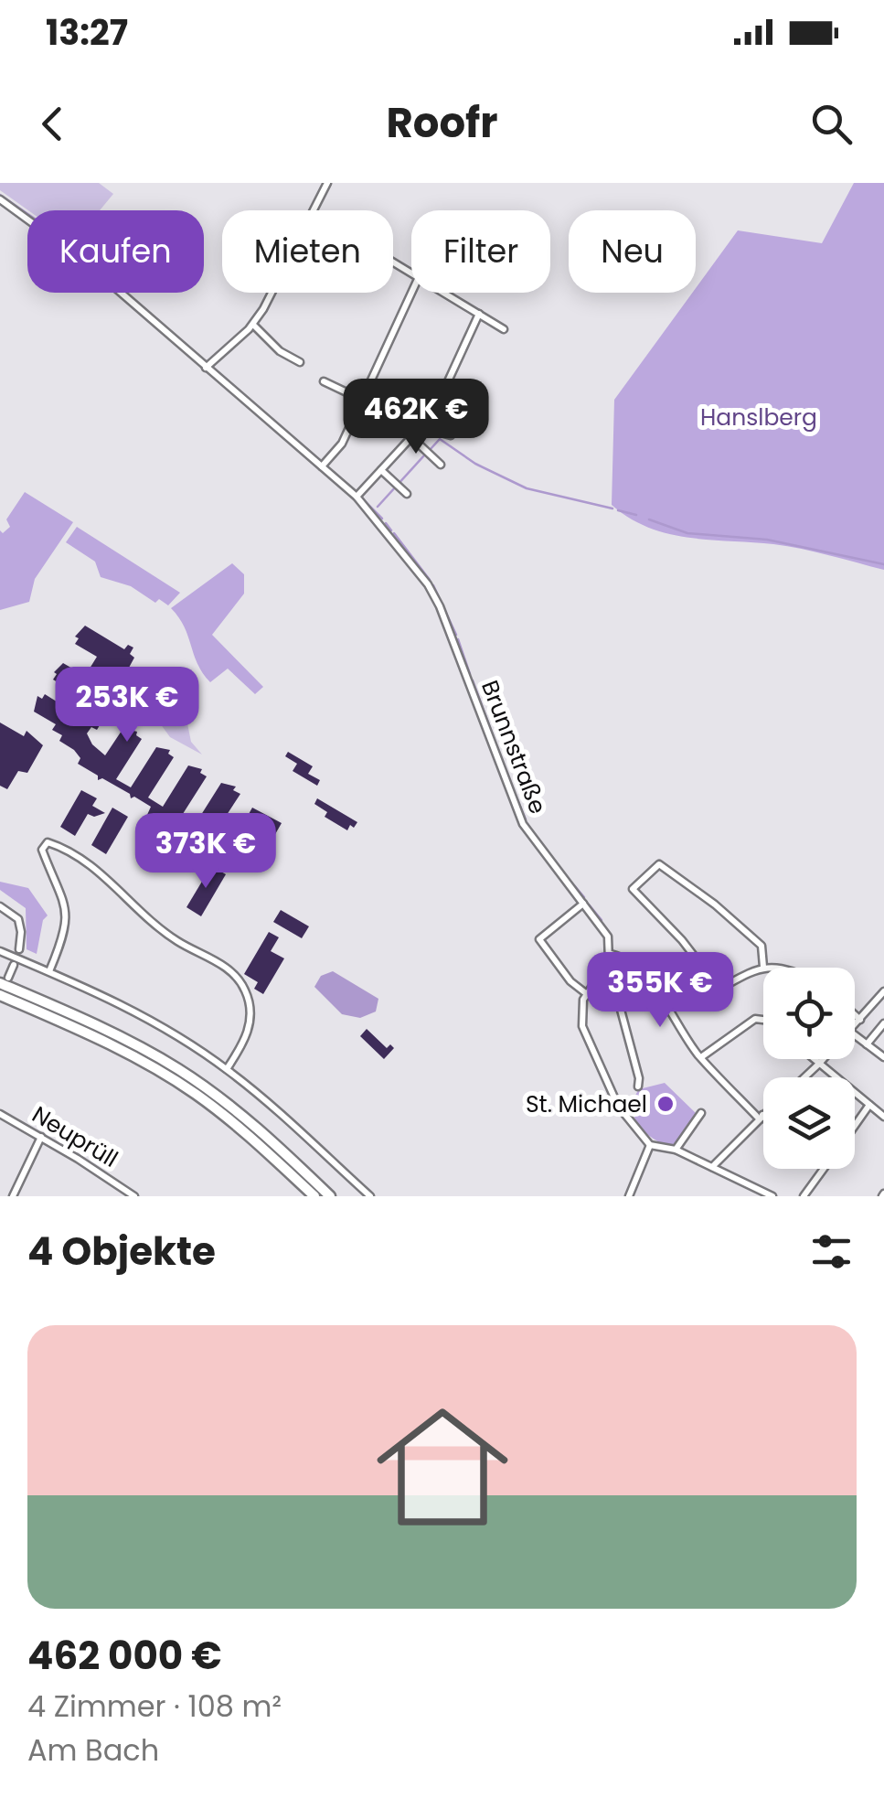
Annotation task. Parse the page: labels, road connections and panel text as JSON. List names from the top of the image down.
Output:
{
  "streets": {
    "street": ["Brunnstraße", "Neuprüll"]
  },
  "parks": ["Hanslberg"],
  "places": ["St. Michael"],
  "page": {
    "status": "13:27",
    "header": "Roofr",
    "chip": [
      "Kaufen",
      "Mieten",
      "Filter",
      "Neu"
    ],
    "price": [
      "462K €",
      "253K €",
      "373K €",
      "355K €"
    ],
    "heading": "4 Objekte",
    "list": [
      {
        "name": "462 000 €",
        "note": "4 Zimmer · 108 m² · Am Bach"
      }
    ]
  }
}
